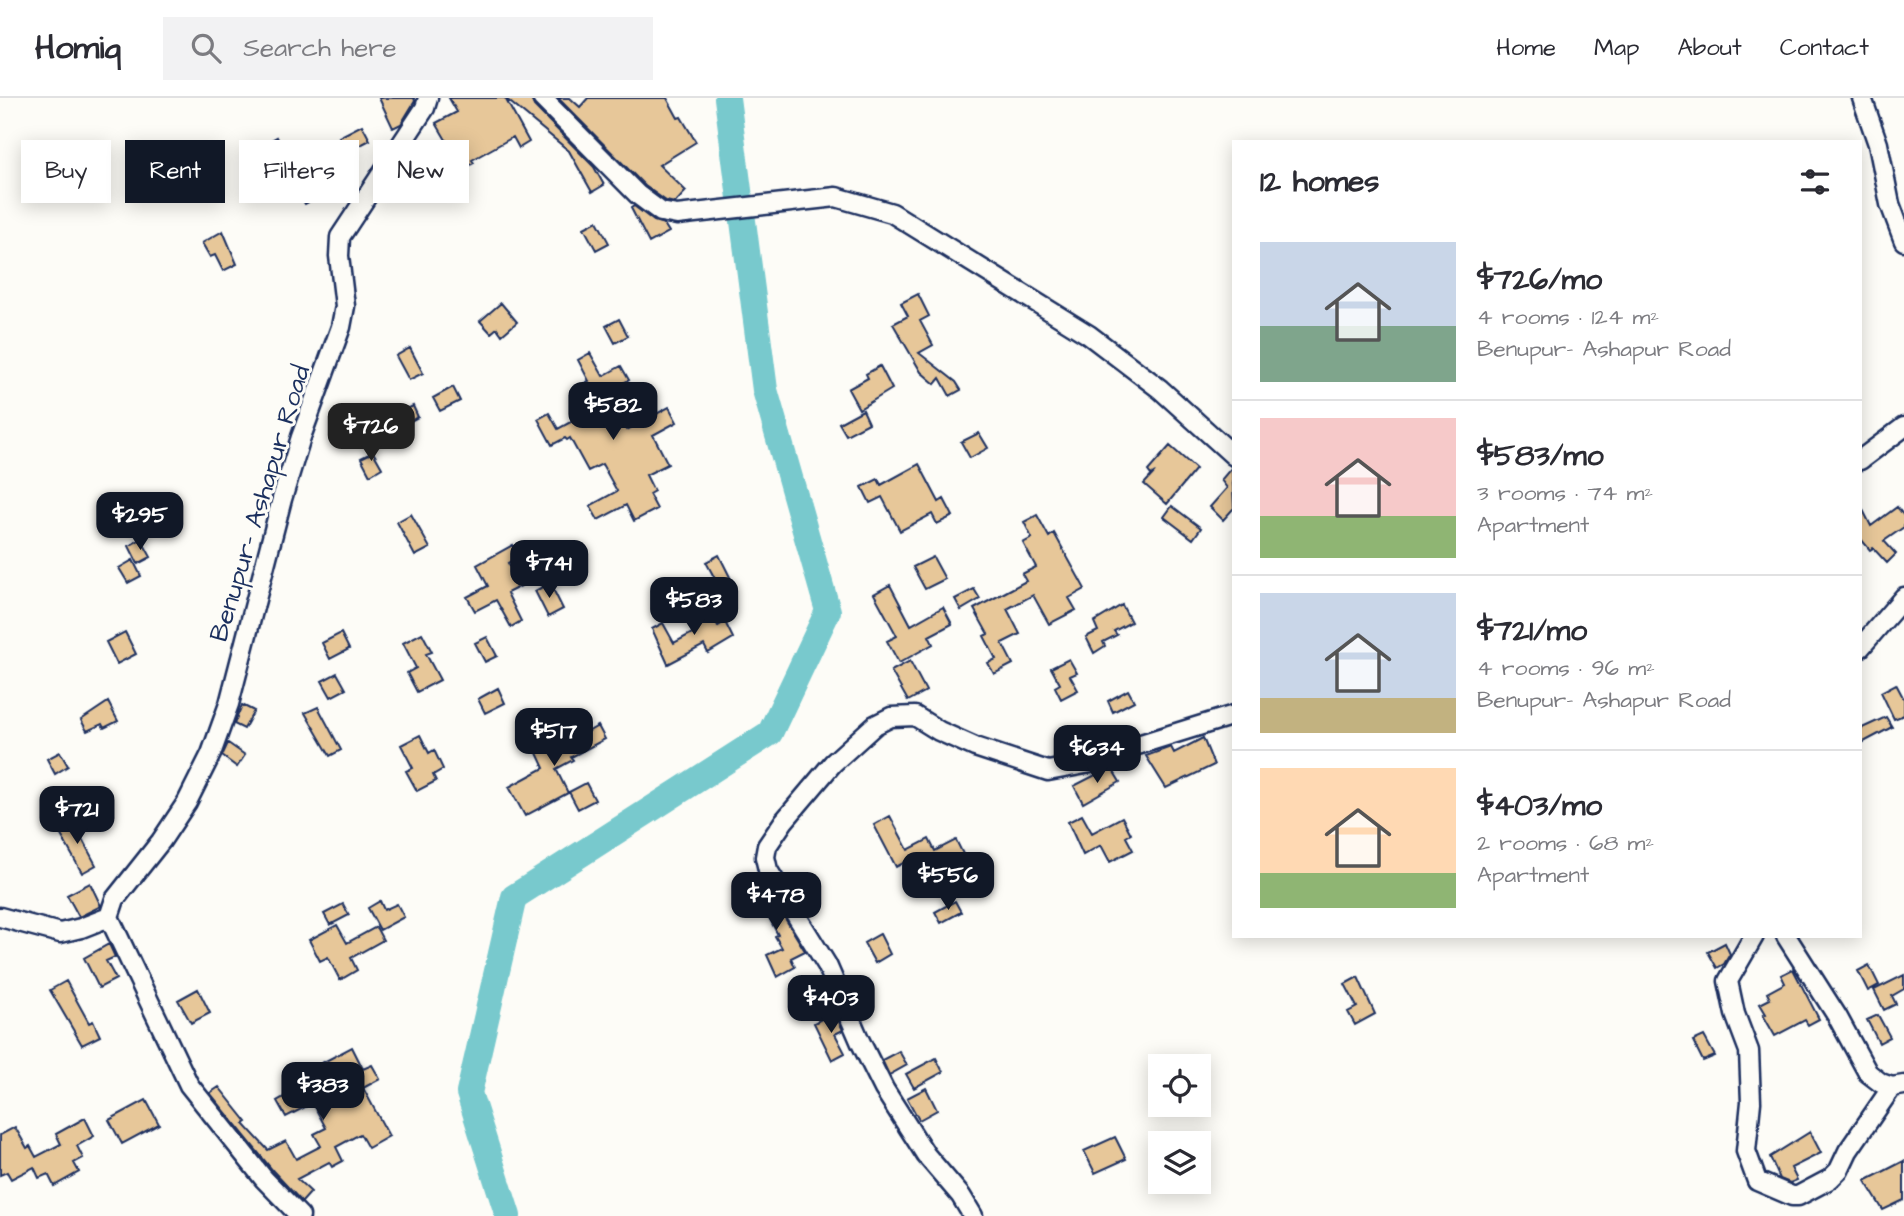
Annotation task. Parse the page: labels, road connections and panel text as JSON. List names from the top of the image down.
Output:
{
  "streets": {
    "street": ["Benupur- Ashapur Road"]
  },
  "page": {
    "header": "Homiq",
    "search": "Search here",
    "nav": [
      "Home",
      "Map",
      "About",
      "Contact"
    ],
    "chip": [
      "Buy",
      "Rent",
      "Filters",
      "New"
    ],
    "heading": "12 homes",
    "list": [
      {
        "name": "$726/mo",
        "note": "4 rooms · 124 m² · Benupur- Ashapur Road"
      },
      {
        "name": "$583/mo",
        "note": "3 rooms · 74 m² · Apartment"
      },
      {
        "name": "$721/mo",
        "note": "4 rooms · 96 m² · Benupur- Ashapur Road"
      },
      {
        "name": "$403/mo",
        "note": "2 rooms · 68 m² · Apartment"
      }
    ],
    "price": [
      "$582",
      "$726",
      "$295",
      "$741",
      "$583",
      "$517",
      "$634",
      "$721",
      "$556",
      "$478",
      "$403",
      "$383"
    ]
  }
}
